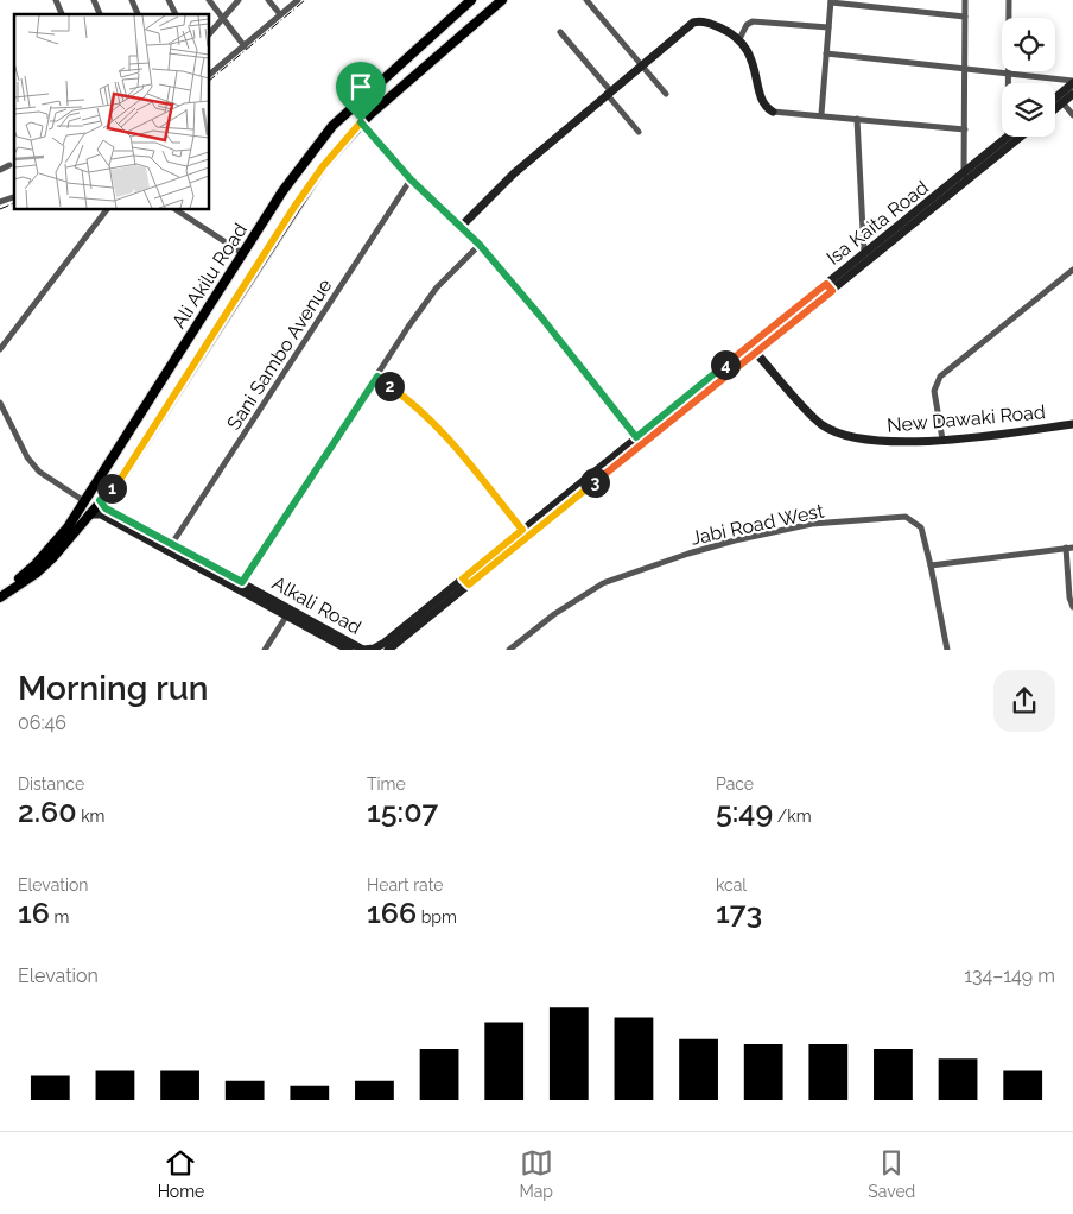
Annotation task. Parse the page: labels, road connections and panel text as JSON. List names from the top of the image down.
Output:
{
  "streets": {
    "main road": [
      "Isa Kaita Road",
      "Ali Akilu Road",
      "New Dawaki Road",
      "Alkali Road"
    ],
    "street": ["Sani Sambo Avenue", "Jabi Road West"]
  },
  "crossings": [
    ["Isa Kaita Road", "New Dawaki Road"],
    ["Isa Kaita Road", "Alkali Road"],
    ["Ali Akilu Road", "Alkali Road"],
    ["Sani Sambo Avenue", "Alkali Road"]
  ],
  "page": {
    "pins": [
      "4",
      "2",
      "3",
      "1"
    ],
    "heading": ["Morning run", "06:46"],
    "stats": [
      ["Distance", "2.60 km"],
      ["Time", "15:07"],
      ["Pace", "5:49 /km"],
      ["Elevation", "16 m"],
      ["Heart rate", "166 bpm"],
      ["kcal", "173"]
    ],
    "chart": ["Elevation", "134–149 m"],
    "tabs": ["Home", "Map", "Saved"]
  }
}
